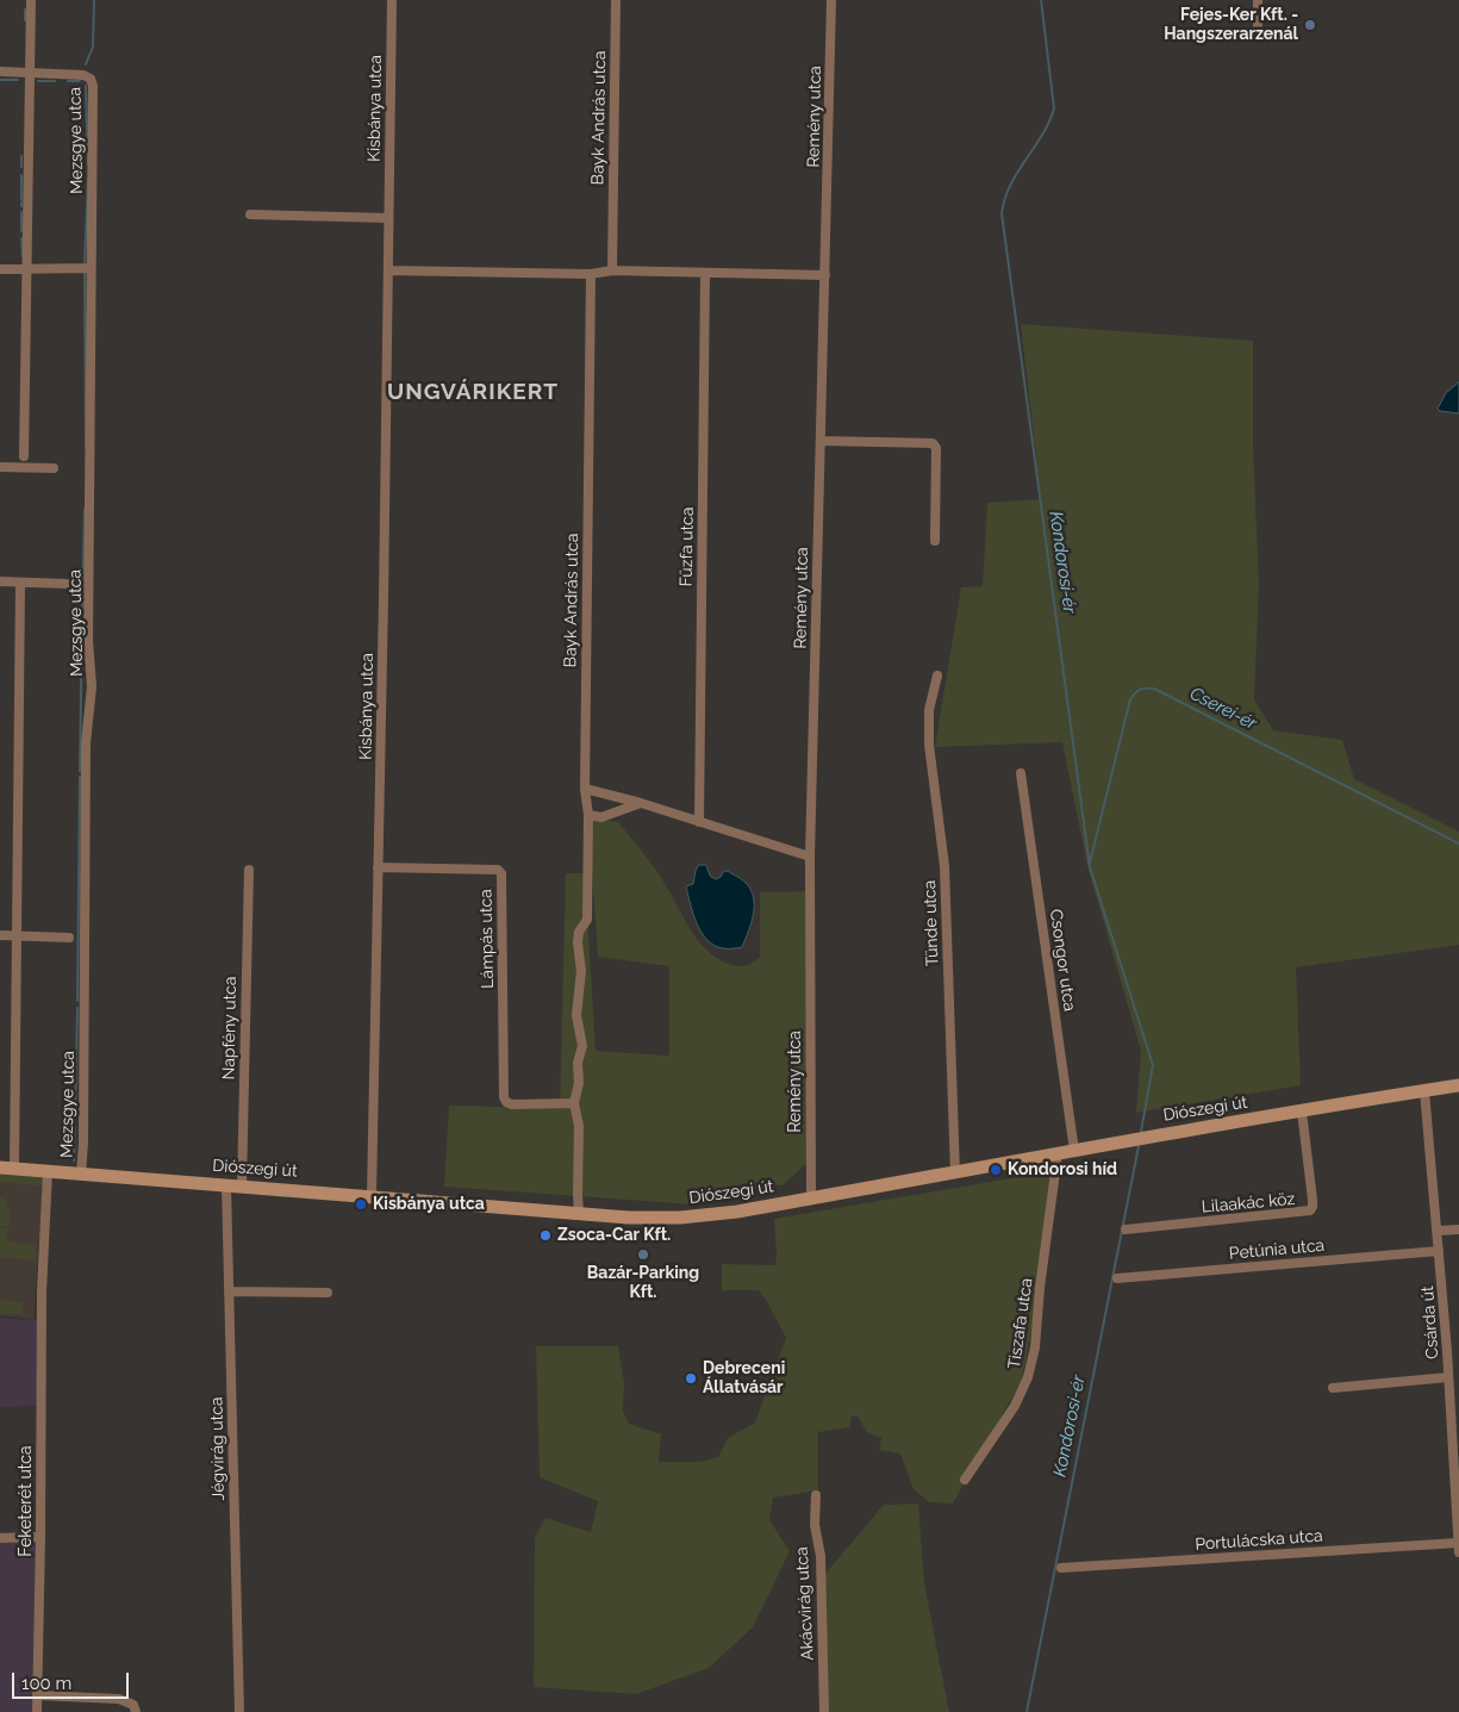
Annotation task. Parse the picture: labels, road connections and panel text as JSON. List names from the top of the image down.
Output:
{
  "streets": {
    "main road": ["Diószegi út"],
    "street": [
      "Kisbánya utca",
      "Remény utca",
      "Bayk András utca",
      "Mezsgye utca",
      "Fűzfa utca",
      "Tünde utca",
      "Lámpás utca",
      "Csongor utca",
      "Napfény utca",
      "Lilaakác köz",
      "Petúnia utca",
      "Csárda út",
      "Tiszafa utca",
      "Jégvirág utca",
      "Feketerét utca",
      "Portulácska utca",
      "Akácvirág utca"
    ]
  },
  "crossings": [
    ["Kisbánya utca", "Lámpás utca"],
    ["Kisbánya utca", "Diószegi út"],
    ["Remény utca", "Diószegi út"],
    ["Bayk András utca", "Lámpás utca"],
    ["Bayk András utca", "Diószegi út"],
    ["Mezsgye utca", "Diószegi út"],
    ["Tünde utca", "Diószegi út"],
    ["Csongor utca", "Diószegi út"],
    ["Napfény utca", "Diószegi út"],
    ["Diószegi út", "Lilaakác köz"],
    ["Diószegi út", "Csárda út"],
    ["Diószegi út", "Tiszafa utca"],
    ["Diószegi út", "Jégvirág utca"],
    ["Diószegi út", "Feketerét utca"],
    ["Petúnia utca", "Csárda út"],
    ["Csárda út", "Portulácska utca"]
  ],
  "districts": ["UNGVÁRIKERT"],
  "water": ["Kondorosi-ér", "Cserei-ér"],
  "places": [
    "Fejes-Ker Kft. - Hangszerarzenál",
    "Kondorosi híd",
    "Kisbánya utca",
    "Zsoca-Car Kft.",
    "Bazár-Parking Kft.",
    "Debreceni Állatvásár"
  ],
  "scale_bar": "100 m"
}
